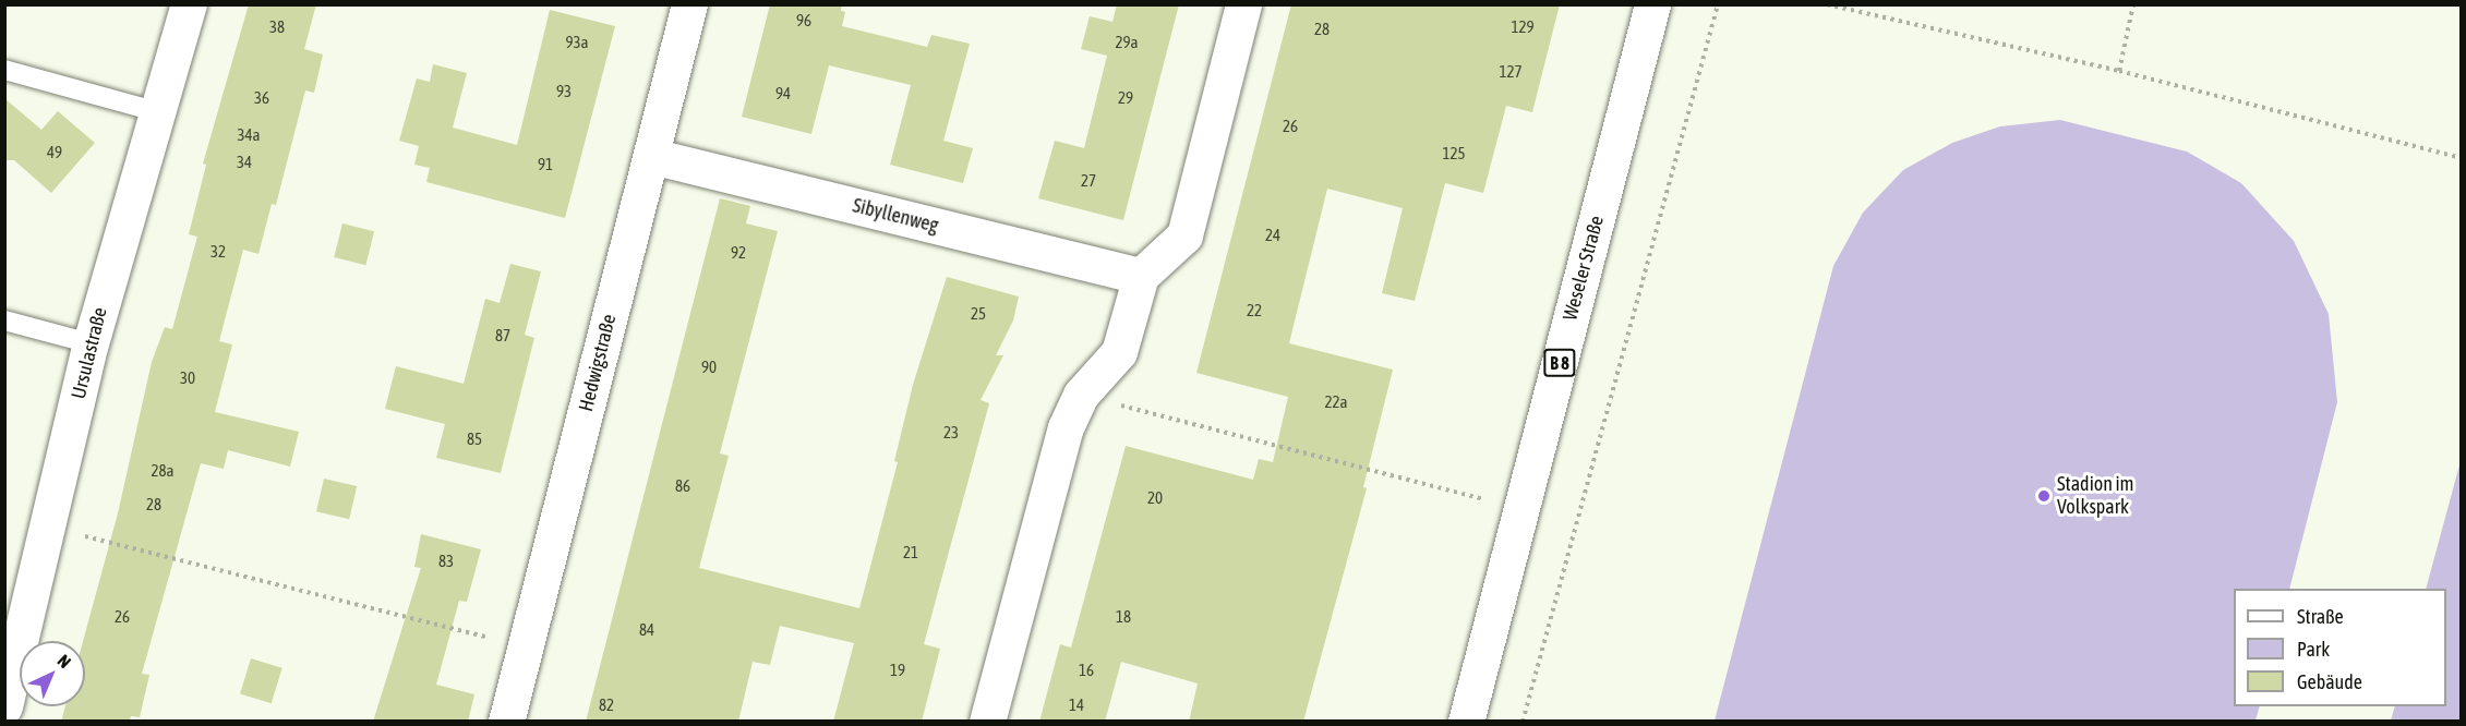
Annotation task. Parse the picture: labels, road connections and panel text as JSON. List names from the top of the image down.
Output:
{
  "streets": {
    "street": [
      "Sibyllenweg",
      "Weseler Straße",
      "Ursulastraße",
      "Hedwigstraße",
      "B 8"
    ]
  },
  "crossings": [
    ["Sibyllenweg", "Hedwigstraße"]
  ],
  "places": ["Stadion im Volkspark"],
  "house_numbers": [
    "96",
    "38",
    "129",
    "28",
    "93a",
    "29a",
    "127",
    "93",
    "94",
    "36",
    "29",
    "26",
    "34a",
    "49",
    "125",
    "34",
    "91",
    "27",
    "24",
    "32",
    "92",
    "22",
    "25",
    "87",
    "90",
    "30",
    "22a",
    "23",
    "85",
    "28a",
    "86",
    "20",
    "28",
    "21",
    "83",
    "26",
    "18",
    "84",
    "19",
    "16",
    "82",
    "14"
  ],
  "legend": ["Straße", "Park", "Gebäude"],
  "north": "top right"
}
